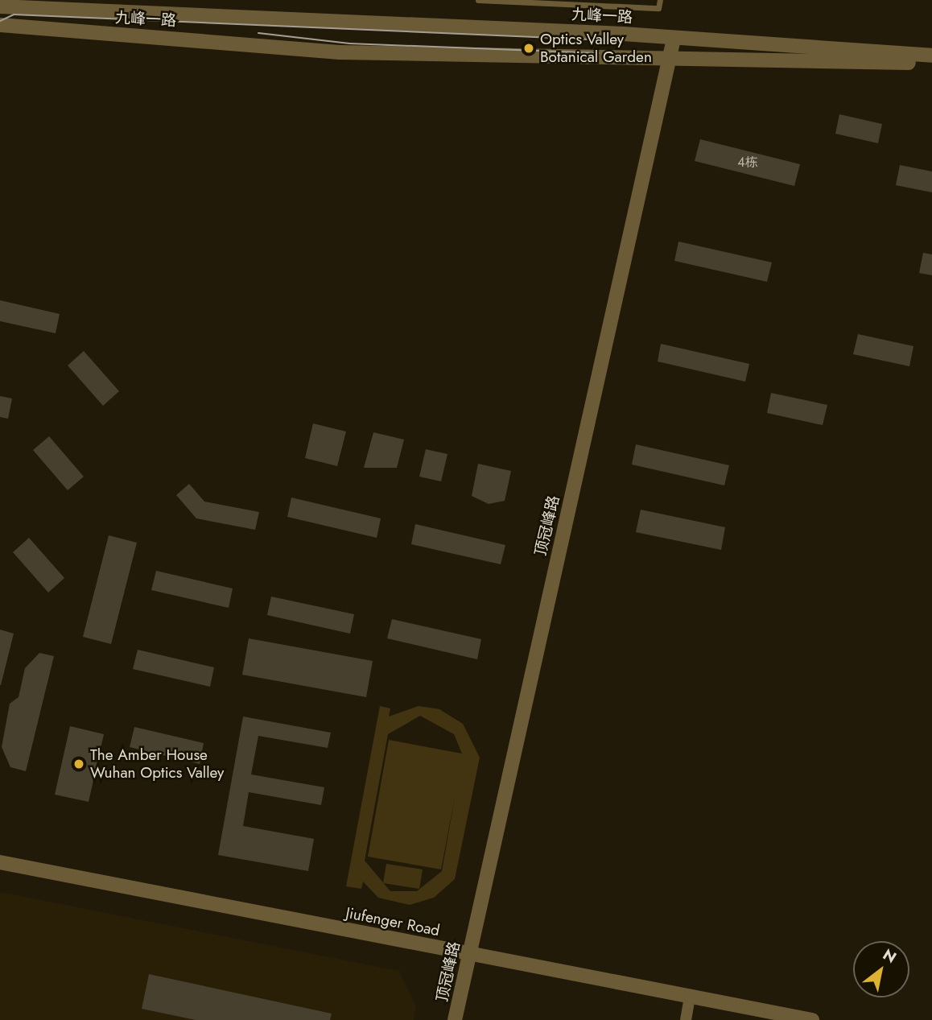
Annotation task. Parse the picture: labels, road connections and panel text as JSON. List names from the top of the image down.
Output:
{
  "streets": {
    "street": ["九峰一路", "顶冠峰路", "Jiufenger Road"]
  },
  "crossings": [
    ["九峰一路", "顶冠峰路"],
    ["顶冠峰路", "Jiufenger Road"]
  ],
  "places": ["Optics Valley Botanical Garden", "The Amber House Wuhan Optics Valley"],
  "house_numbers": ["4栋"],
  "north": "top right"
}
